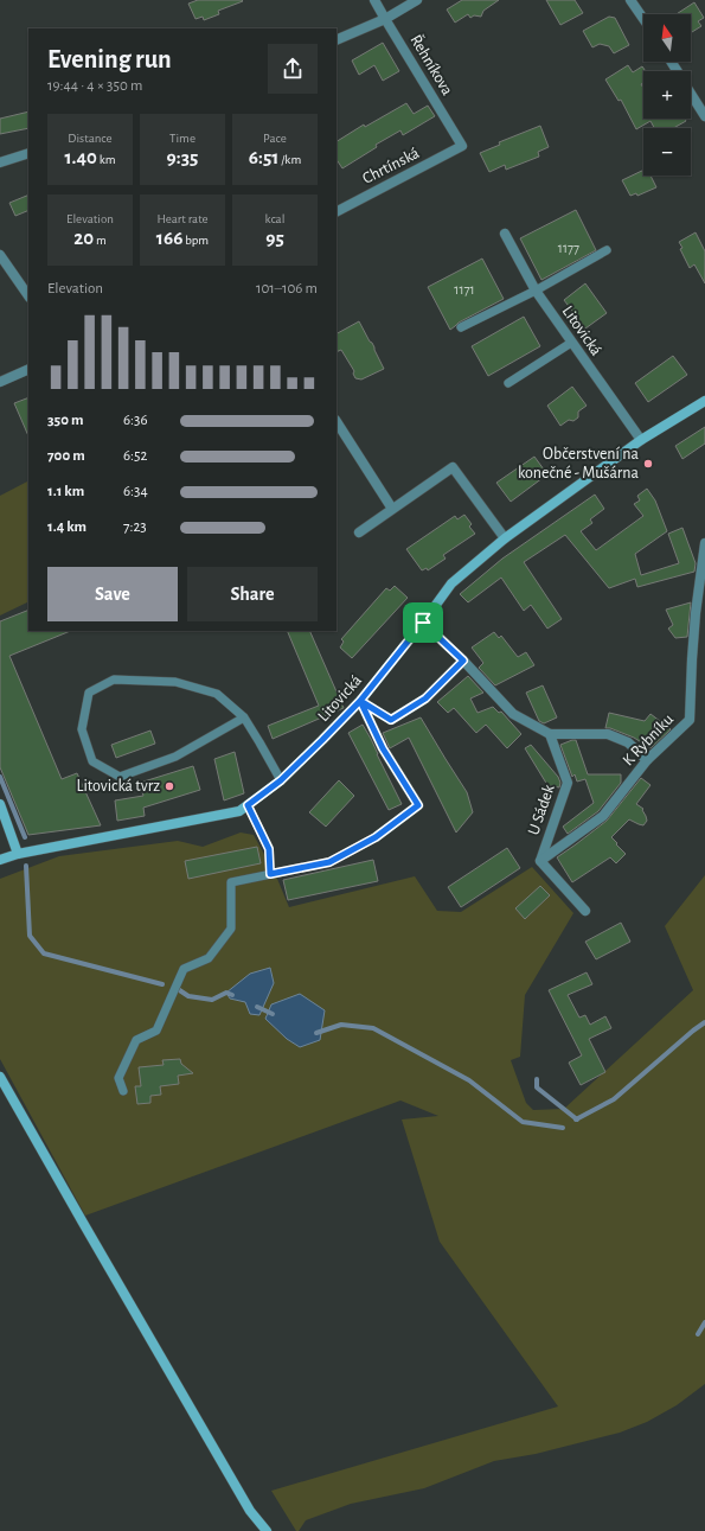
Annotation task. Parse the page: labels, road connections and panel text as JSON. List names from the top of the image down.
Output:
{
  "streets": {
    "street": [
      "Řehníkova",
      "Chrtínská",
      "Litovická",
      "K Rybníku",
      "U Sádek"
    ]
  },
  "crossings": [
    ["Řehníkova", "Chrtínská"],
    ["K Rybníku", "U Sádek"]
  ],
  "places": ["Občerstvení na konečné - Mušárna", "Litovická tvrz"],
  "house_numbers": ["1177", "1171"],
  "north": "top",
  "page": {
    "map_buttons": ["+", "−"],
    "heading": ["Evening run", "19:44 · 4 × 350 m"],
    "stats": [
      ["Distance", "1.40 km"],
      ["Time", "9:35"],
      ["Pace", "6:51 /km"],
      ["Elevation", "20 m"],
      ["Heart rate", "166 bpm"],
      ["kcal", "95"]
    ],
    "chart": ["Elevation", "101–106 m"],
    "list": [
      {
        "name": "350 m",
        "note": "6:36"
      },
      {
        "name": "700 m",
        "note": "6:52"
      },
      {
        "name": "1.1 km",
        "note": "6:34"
      },
      {
        "name": "1.4 km",
        "note": "7:23"
      }
    ],
    "buttons": ["Save", "Share"]
  }
}
